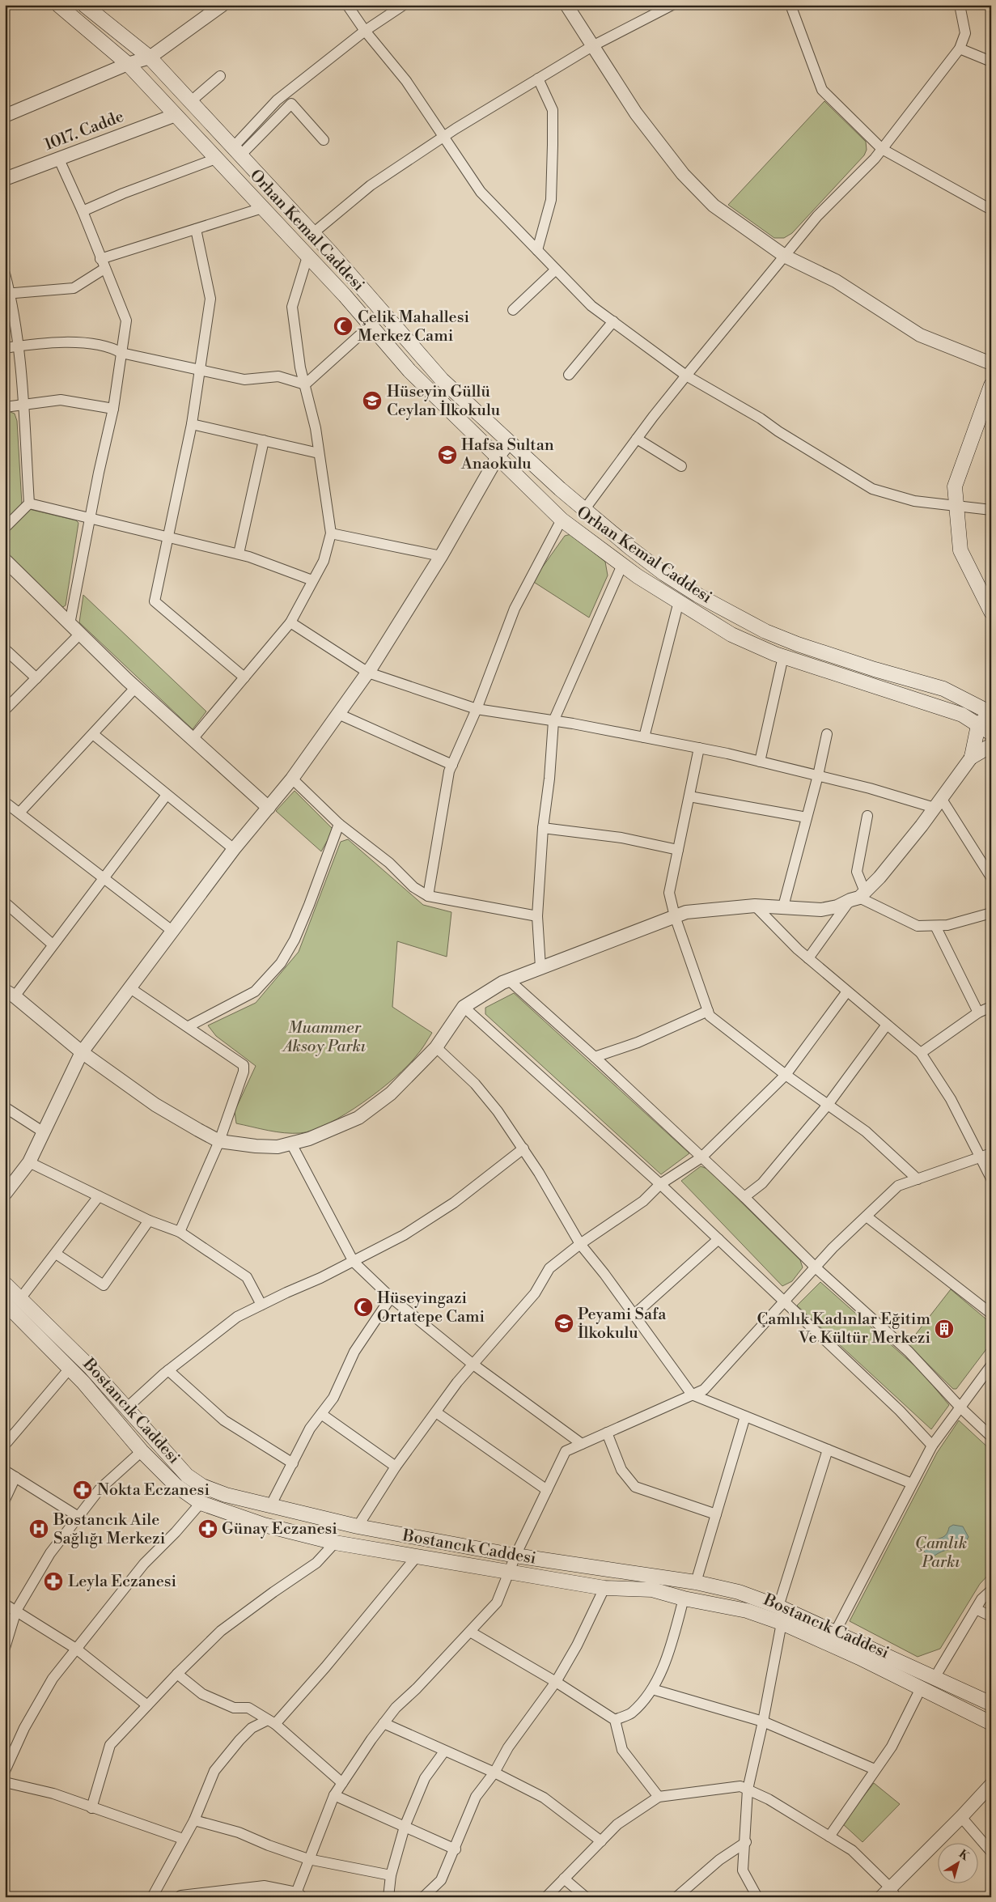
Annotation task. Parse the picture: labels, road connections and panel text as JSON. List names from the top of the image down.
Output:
{
  "streets": {
    "main road": ["Orhan Kemal Caddesi", "Bostancık Caddesi"],
    "street": ["1017. Cadde"]
  },
  "crossings": [
    ["1017. Cadde", "Orhan Kemal Caddesi"]
  ],
  "parks": ["Muammer Aksoy Parkı", "Çamlık Parkı"],
  "places": {
    "mosque": ["Çelik Mahallesi Merkez Cami", "Hüseyingazi Ortatepe Cami"],
    "school or university": ["Hüseyin Güllü Ceylan İlkokulu", "Hafsa Sultan Anaokulu", "Peyami Safa İlkokulu"],
    "building": ["Çamlık Kadınlar Eğitim Ve Kültür Merkezi"],
    "pharmacy": ["Nokta Eczanesi", "Günay Eczanesi", "Leyla Eczanesi"],
    "hospital": ["Bostancık Aile Sağlığı Merkezi"]
  },
  "north": "top right"
}
